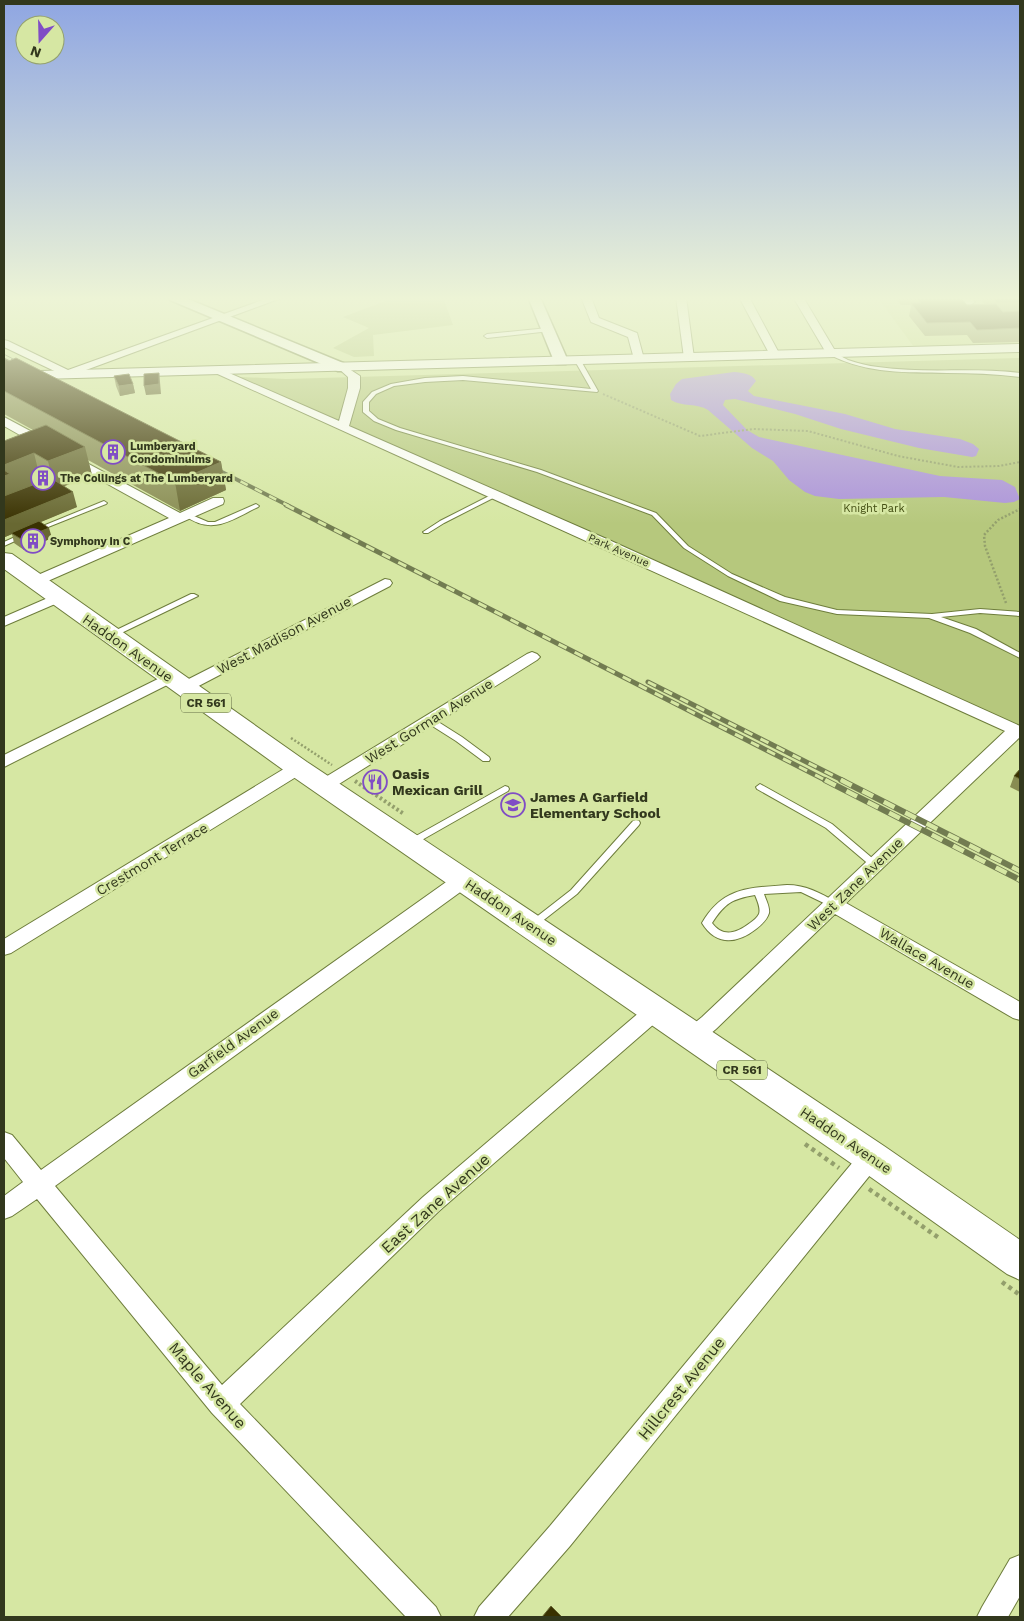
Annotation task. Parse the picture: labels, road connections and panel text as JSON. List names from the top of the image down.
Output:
{
  "streets": {
    "main road": ["Haddon Avenue", "CR 561"],
    "street": [
      "Park Avenue",
      "West Madison Avenue",
      "West Gorman Avenue",
      "Crestmont Terrace",
      "West Zane Avenue",
      "Wallace Avenue",
      "Garfield Avenue",
      "East Zane Avenue",
      "Maple Avenue",
      "Hillcrest Avenue"
    ]
  },
  "crossings": [
    ["Park Avenue", "West Zane Avenue"],
    ["West Madison Avenue", "Haddon Avenue"],
    ["Haddon Avenue", "West Gorman Avenue"],
    ["Haddon Avenue", "Crestmont Terrace"],
    ["Haddon Avenue", "West Zane Avenue"],
    ["Haddon Avenue", "Garfield Avenue"],
    ["Haddon Avenue", "East Zane Avenue"],
    ["Haddon Avenue", "Hillcrest Avenue"],
    ["West Zane Avenue", "Wallace Avenue"],
    ["Garfield Avenue", "Maple Avenue"],
    ["East Zane Avenue", "Maple Avenue"]
  ],
  "parks": ["Knight Park"],
  "places": {
    "building": ["Lumberyard Condominuims", "The Collings at The Lumberyard", "Symphony in C"],
    "restaurant": ["Oasis Mexican Grill"],
    "school or university": ["James A Garfield Elementary School"]
  },
  "north": "bottom"
}
